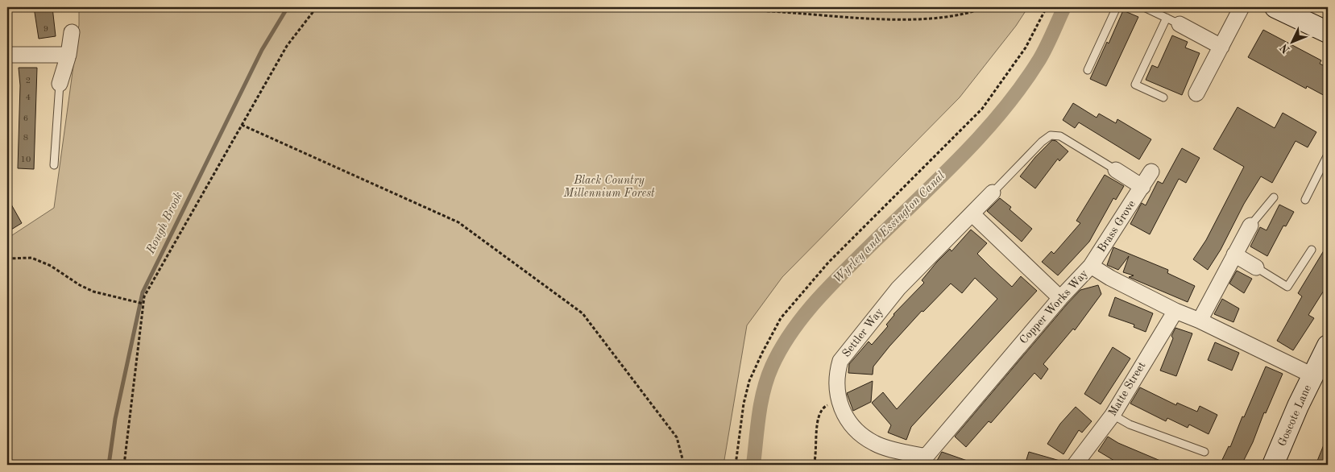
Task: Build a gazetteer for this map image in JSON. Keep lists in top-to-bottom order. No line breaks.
{"streets":{"street":["Brass Grove","Copper Works Way","Settler Way","Matte Street","Goscote Lane"]},"crossings":[["Brass Grove","Copper Works Way"],["Copper Works Way","Settler Way"],["Copper Works Way","Matte Street"],["Copper Works Way","Goscote Lane"]],"water":["Rough Brook","Wyrley and Essington Canal"],"parks":["Black Country Millennium Forest"],"house_numbers":["9","2","4","6","8","10"],"north":"bottom left"}
